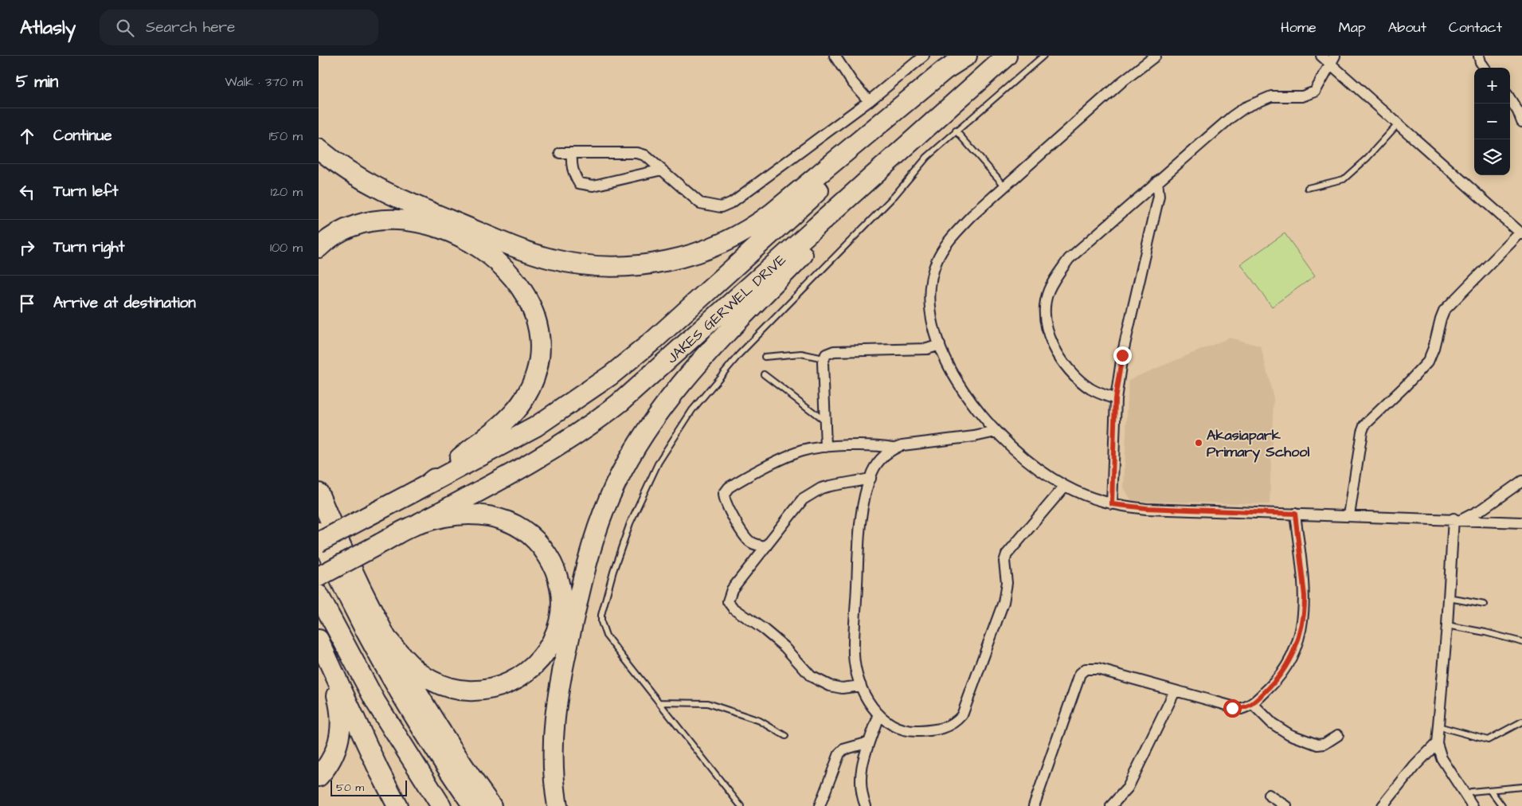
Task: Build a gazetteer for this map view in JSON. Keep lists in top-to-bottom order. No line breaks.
{"streets":{"highway":["JAKES GERWEL DRIVE"]},"places":["Akasiapark Primary School"],"scale_bar":"50 m","page":{"header":"Atlasly","search":"Search here","nav":["Home","Map","About","Contact"],"heading":["5 min","Walk · 370 m"],"map_buttons":["+","−"],"list":[["Continue","150 m"],["Turn left","120 m"],["Turn right","100 m"],"Arrive at destination"],"scale":"50 m"}}
